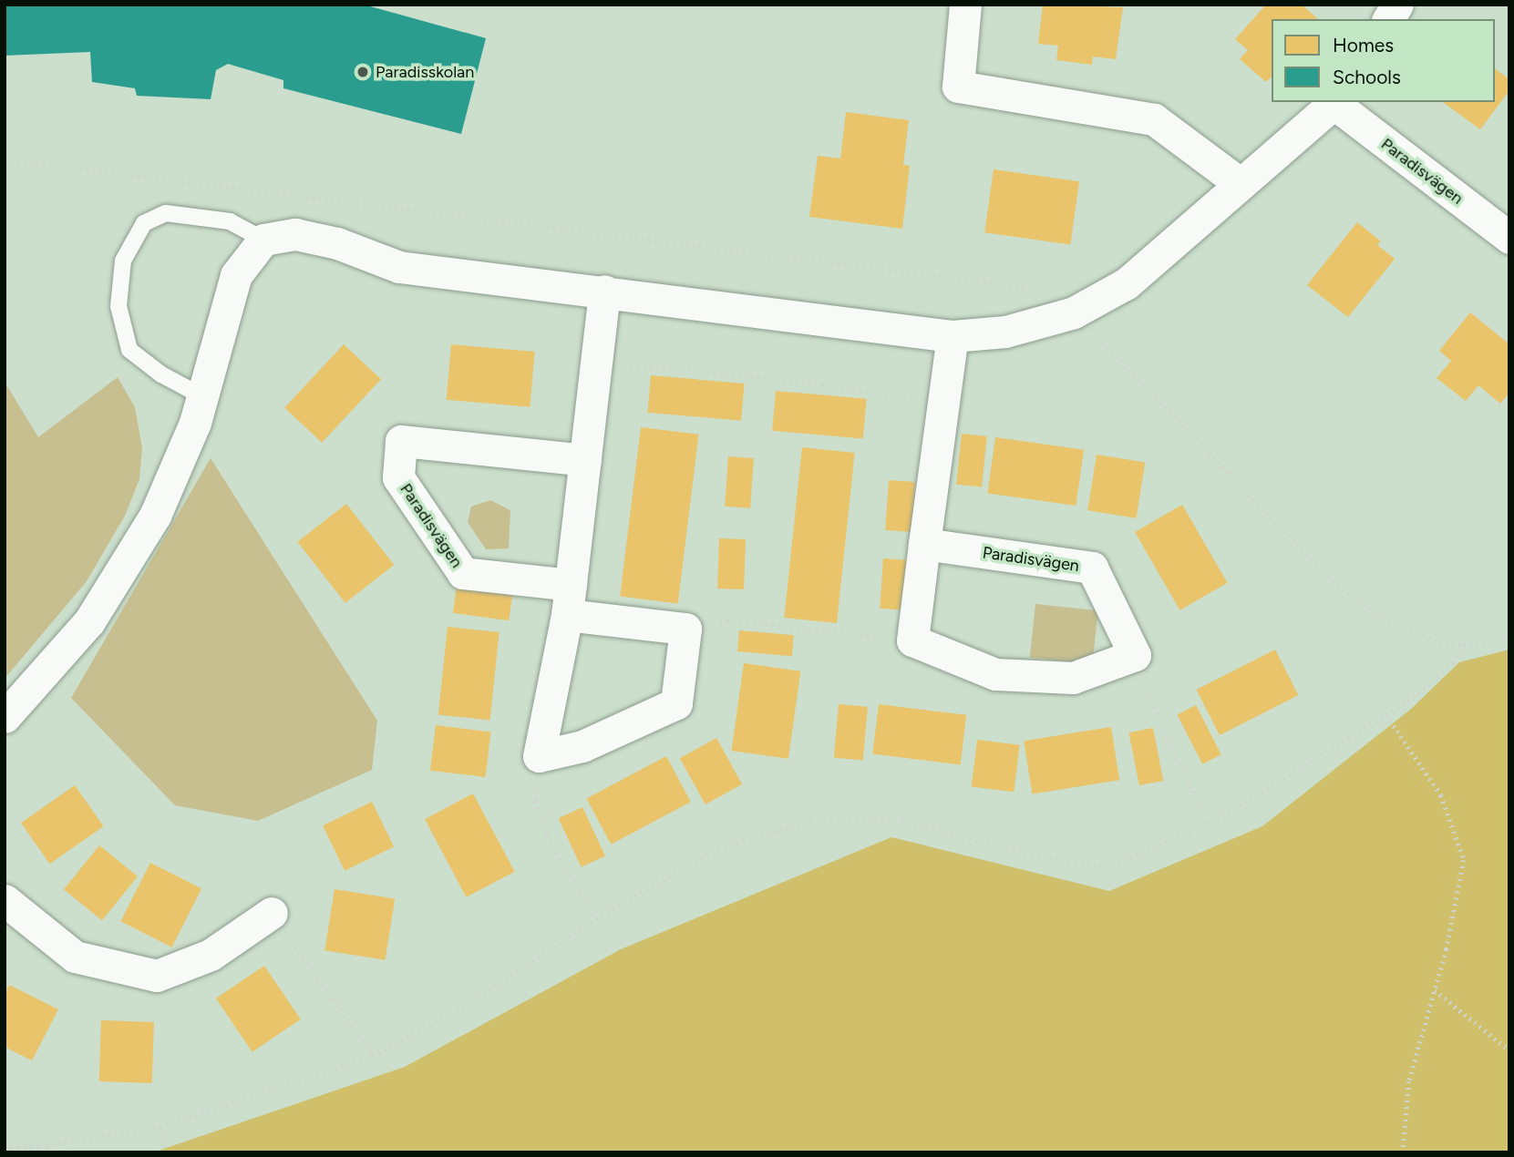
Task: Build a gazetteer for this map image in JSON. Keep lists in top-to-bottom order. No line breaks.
{"streets":{"street":["Paradisvägen"]},"places":["Paradisskolan"],"legend":["Homes","Schools"]}
